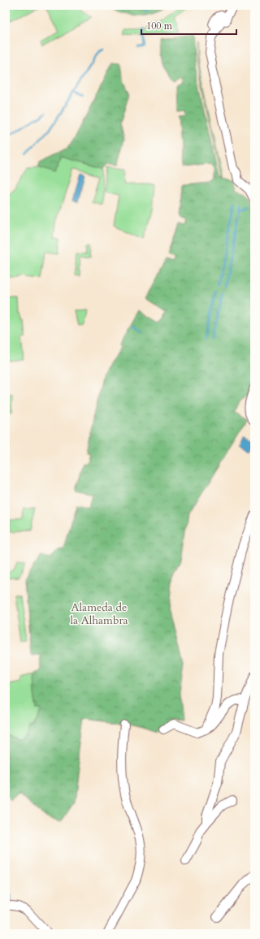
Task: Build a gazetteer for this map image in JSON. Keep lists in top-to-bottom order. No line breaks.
{"parks":["Alameda de la Alhambra"],"scale_bar":"100 m"}
